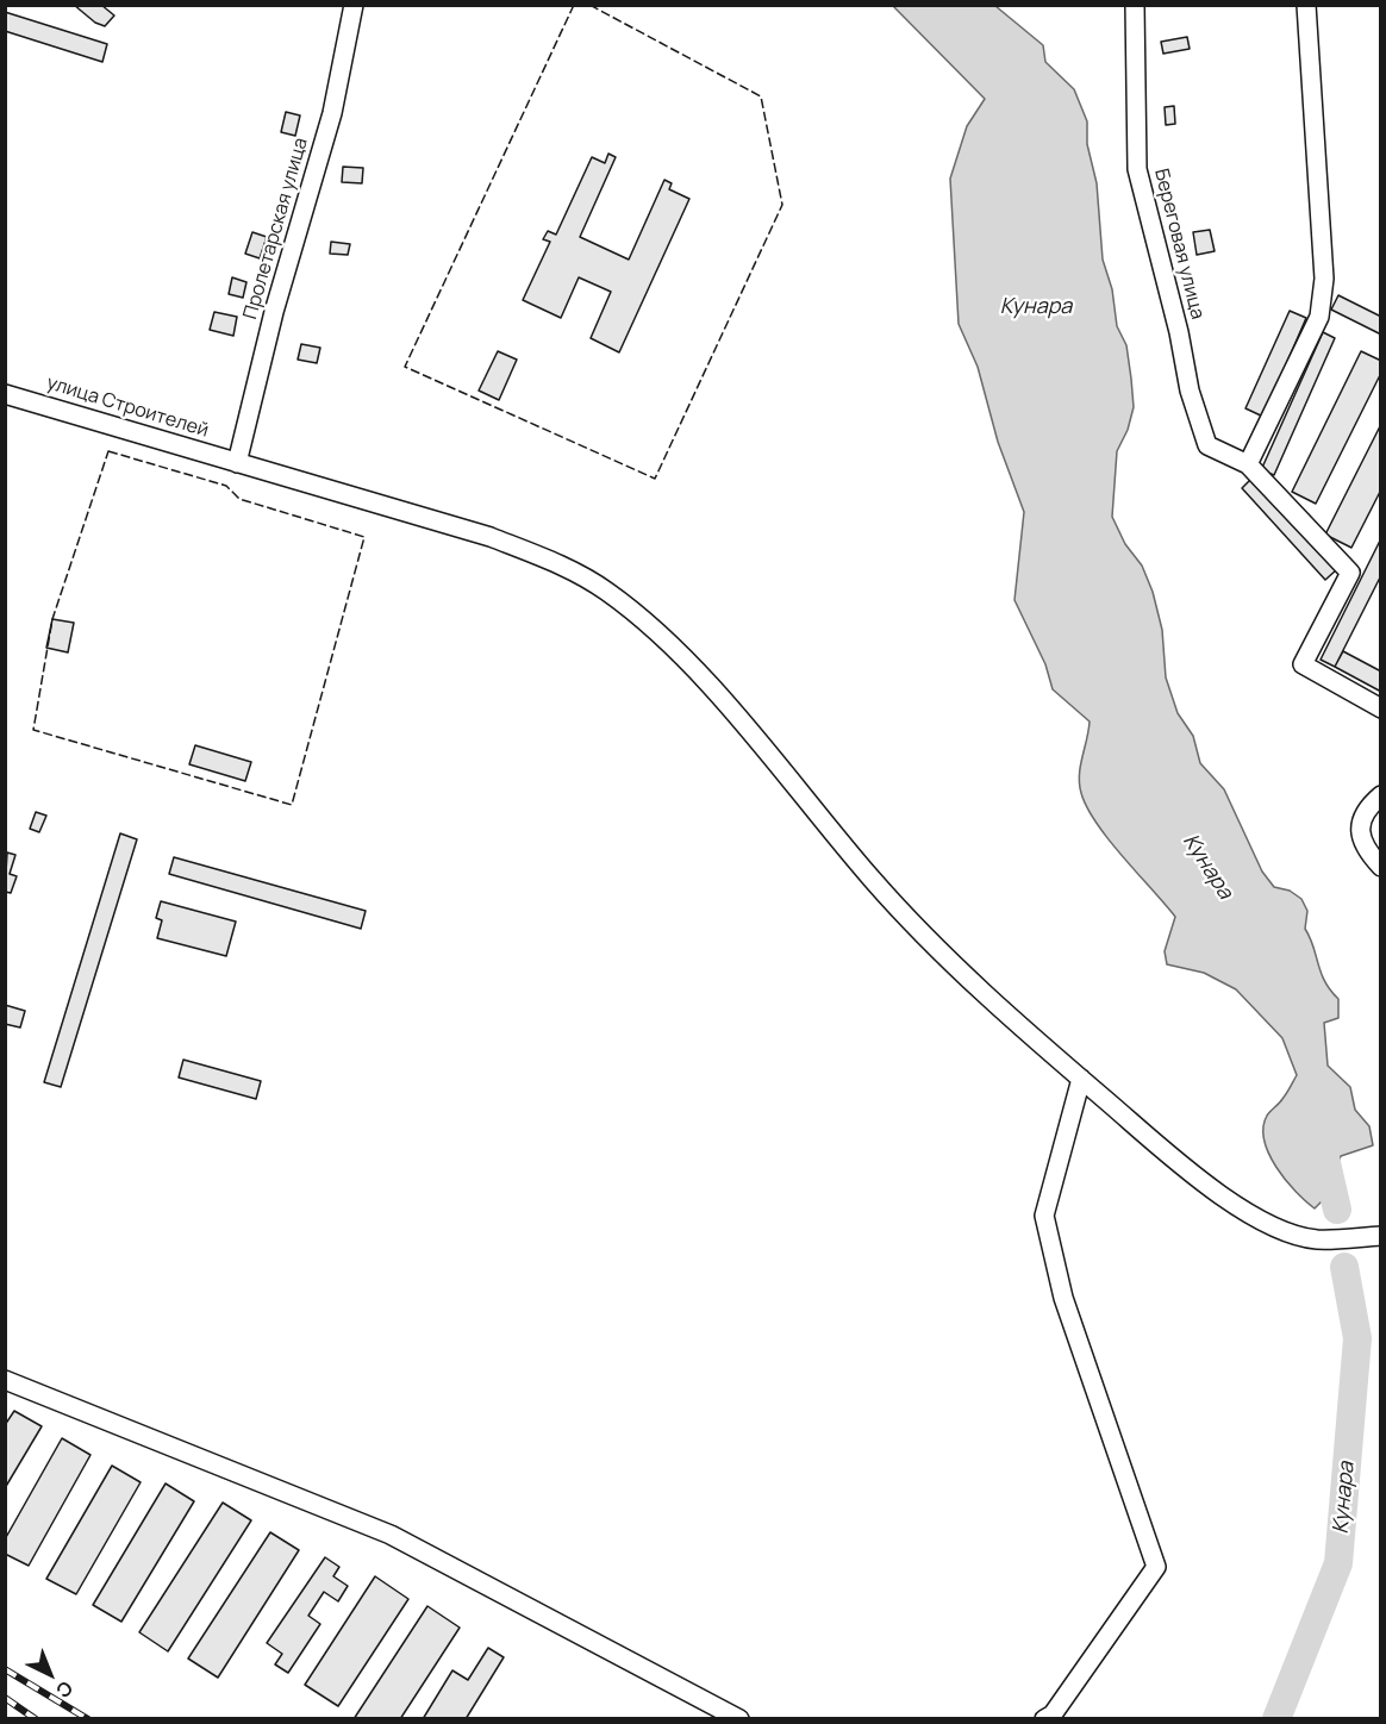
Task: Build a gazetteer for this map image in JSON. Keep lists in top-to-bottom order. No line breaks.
{"streets":{"street":["Пролетарская улица","Береговая улица","улица Строителей"]},"crossings":[["Пролетарская улица","улица Строителей"]],"water":["Кунара"],"north":"bottom right"}
